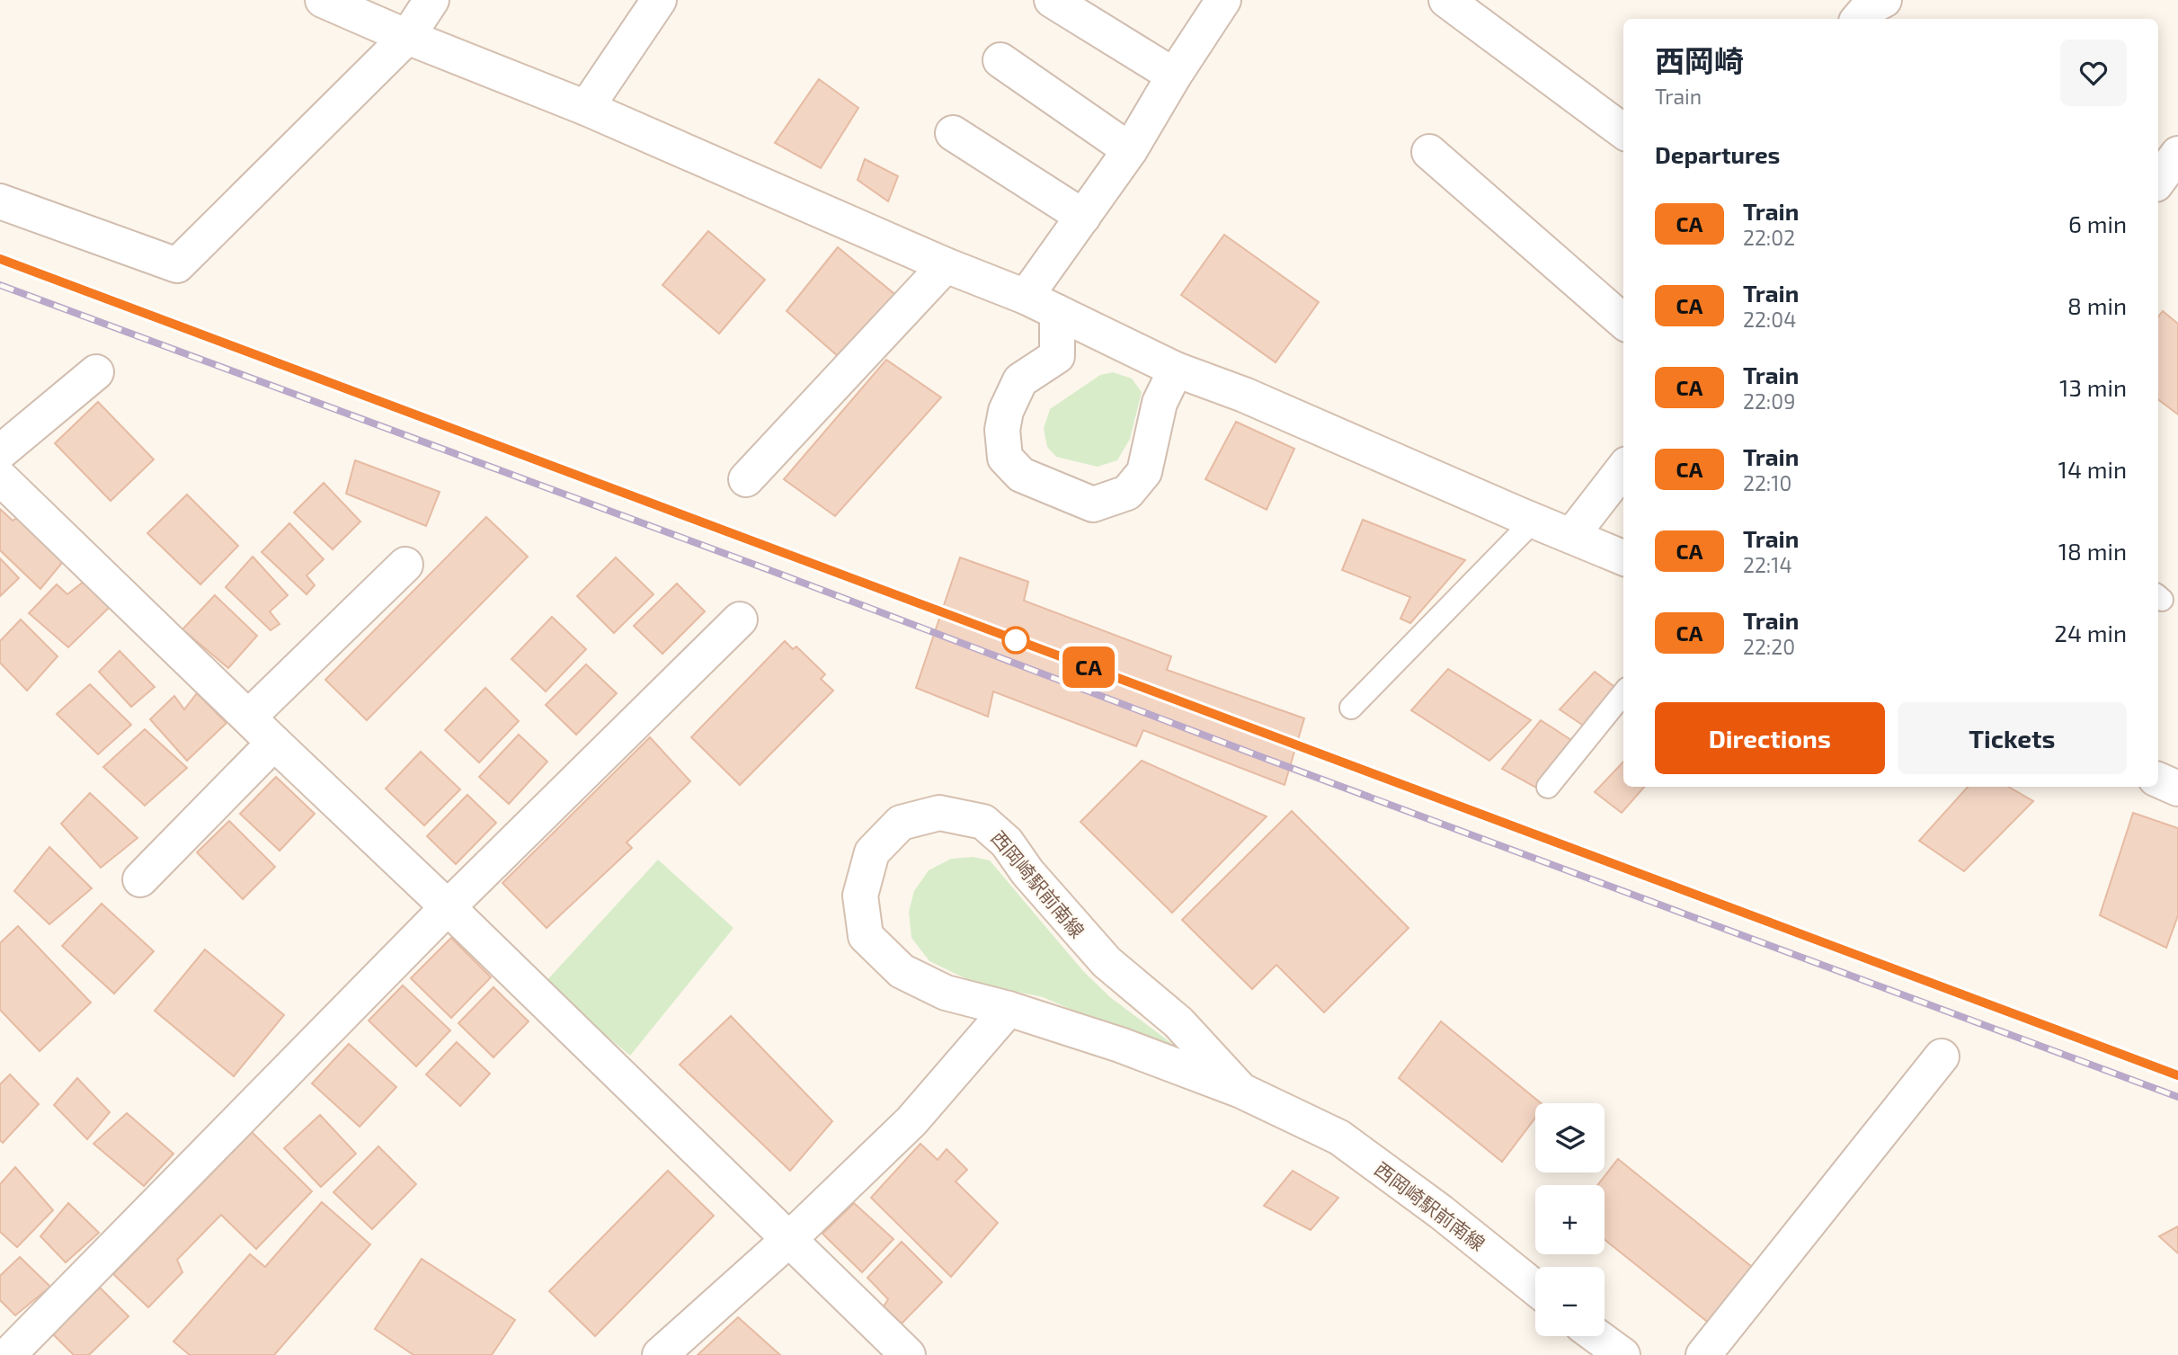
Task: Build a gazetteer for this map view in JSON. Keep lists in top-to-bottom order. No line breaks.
{"streets":{"street":["西岡崎駅前南線"]},"page":{"on_map":"CA","heading":[["西岡崎","Train"],"Departures"],"list":[{"mark":"CA","name":"Train","note":"22:02","value":"6 min"},{"mark":"CA","name":"Train","note":"22:04","value":"8 min"},{"mark":"CA","name":"Train","note":"22:09","value":"13 min"},{"mark":"CA","name":"Train","note":"22:10","value":"14 min"},{"mark":"CA","name":"Train","note":"22:14","value":"18 min"},{"mark":"CA","name":"Train","note":"22:20","value":"24 min"}],"buttons":["Directions","Tickets"],"map_buttons":["+","−"]}}
